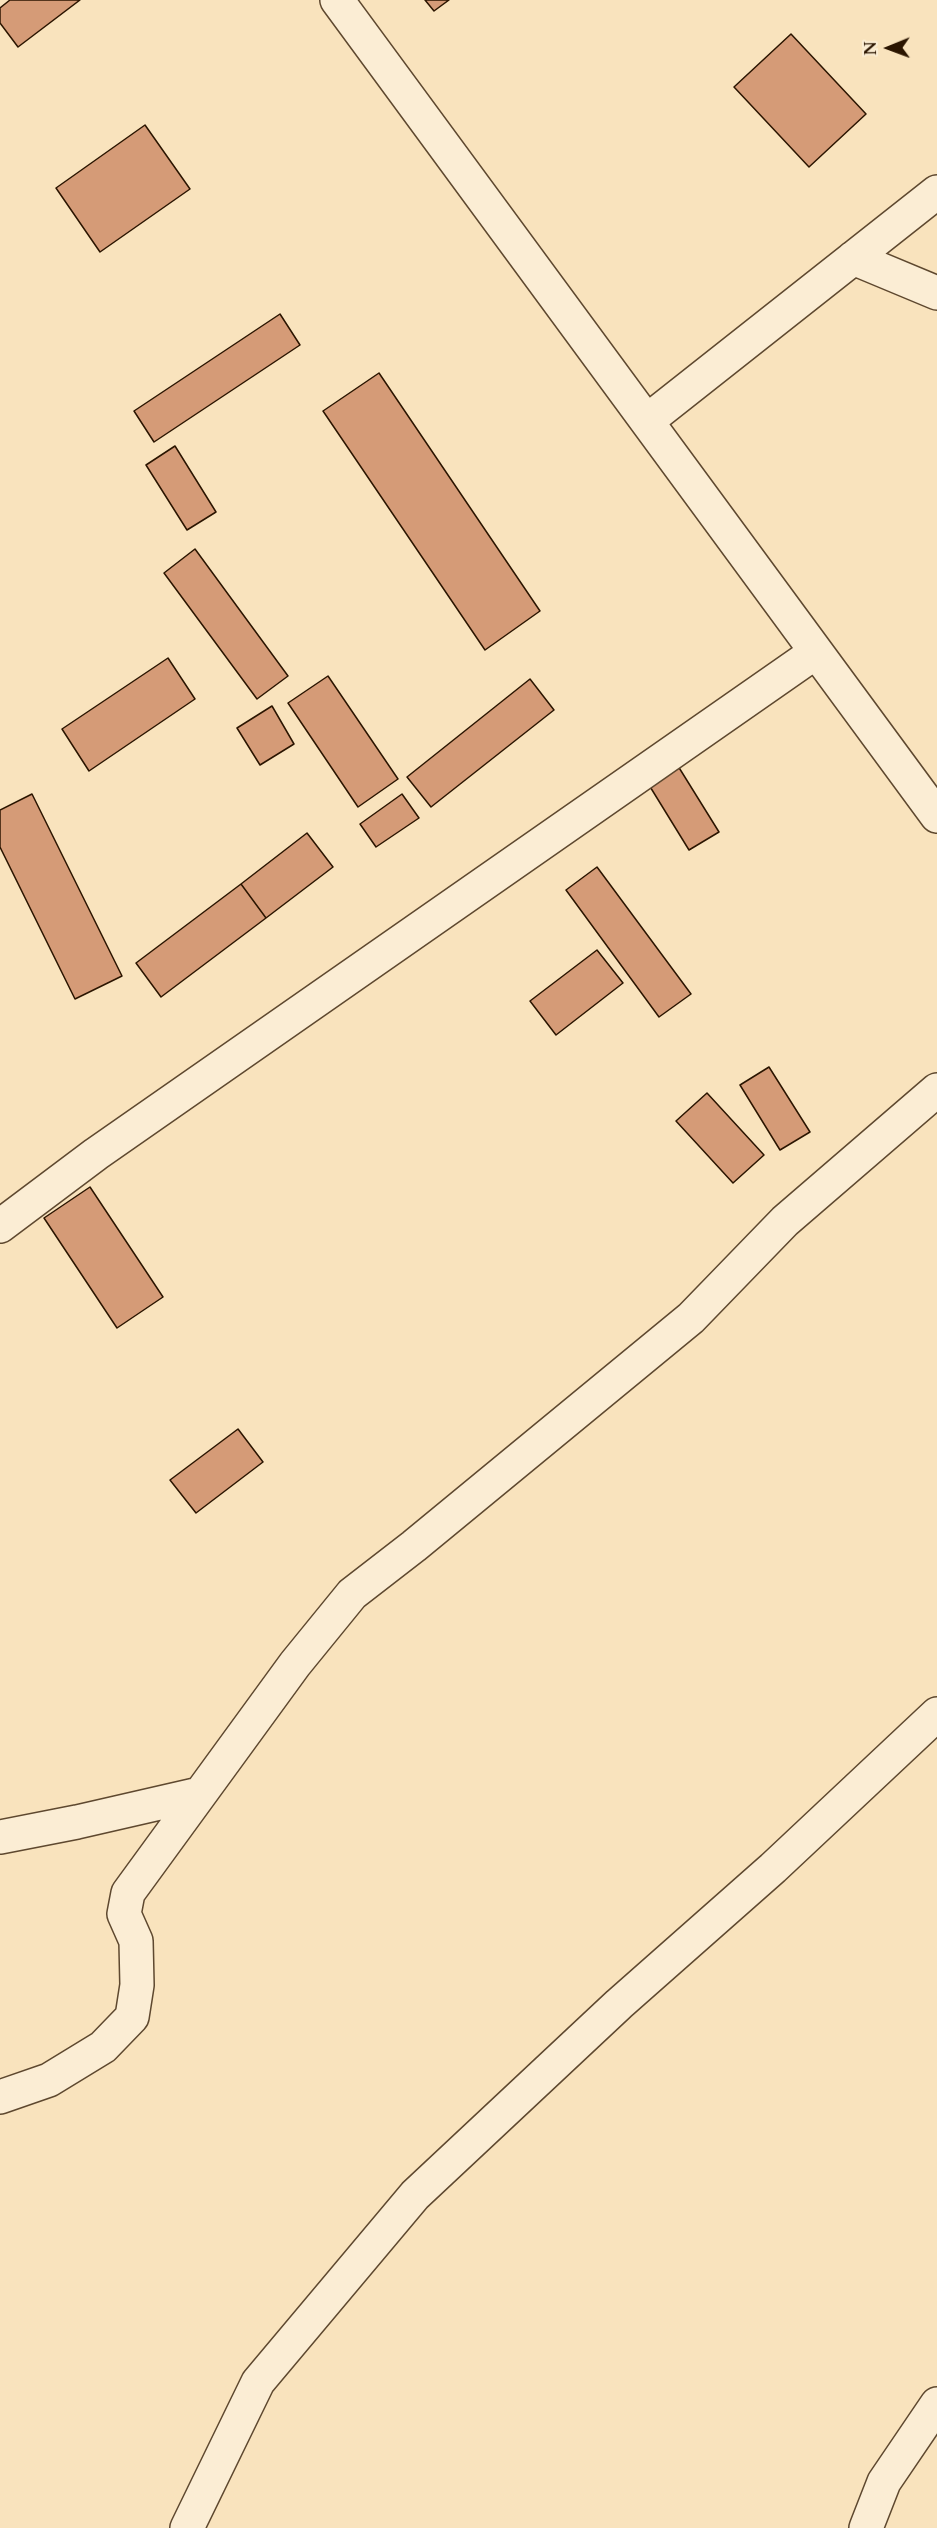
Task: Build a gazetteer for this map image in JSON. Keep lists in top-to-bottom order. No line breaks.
{"north":"left"}
